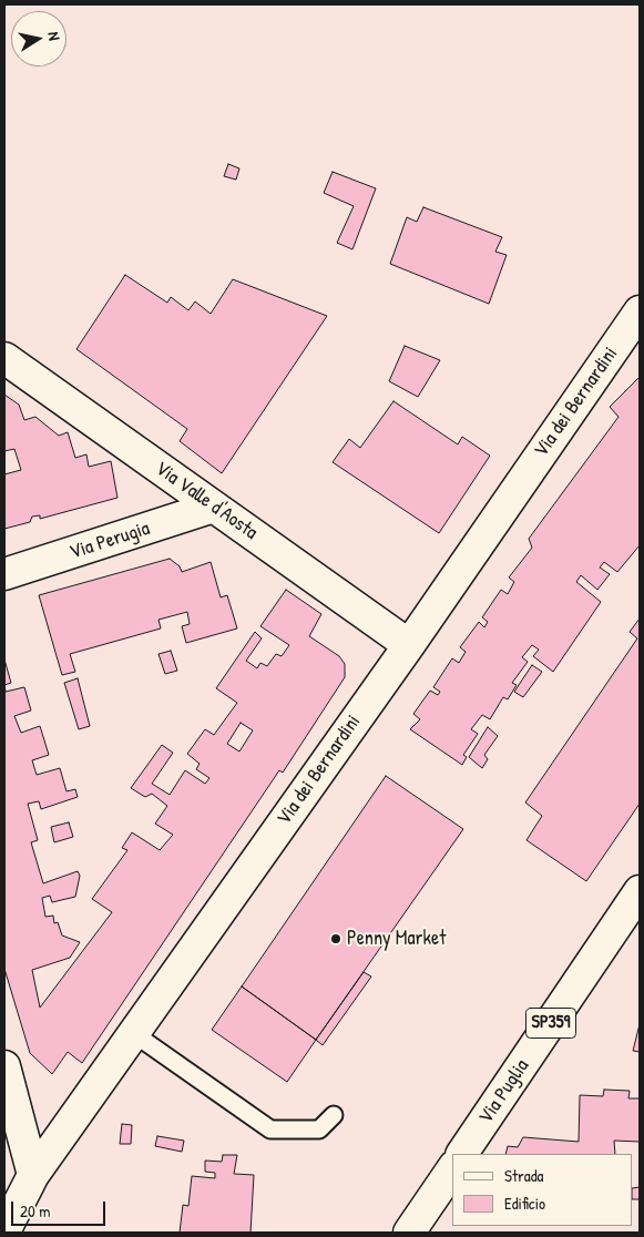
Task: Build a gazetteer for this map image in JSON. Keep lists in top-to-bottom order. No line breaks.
{"streets":{"street":["Via dei Bernardini","Via Valle d'Aosta","Via Perugia","SP359","Via Puglia"]},"crossings":[["Via dei Bernardini","Via Valle d'Aosta"],["Via Valle d'Aosta","Via Perugia"]],"places":["Penny Market"],"legend":["Strada","Edificio"],"scale_bar":"20 m","north":"right"}
